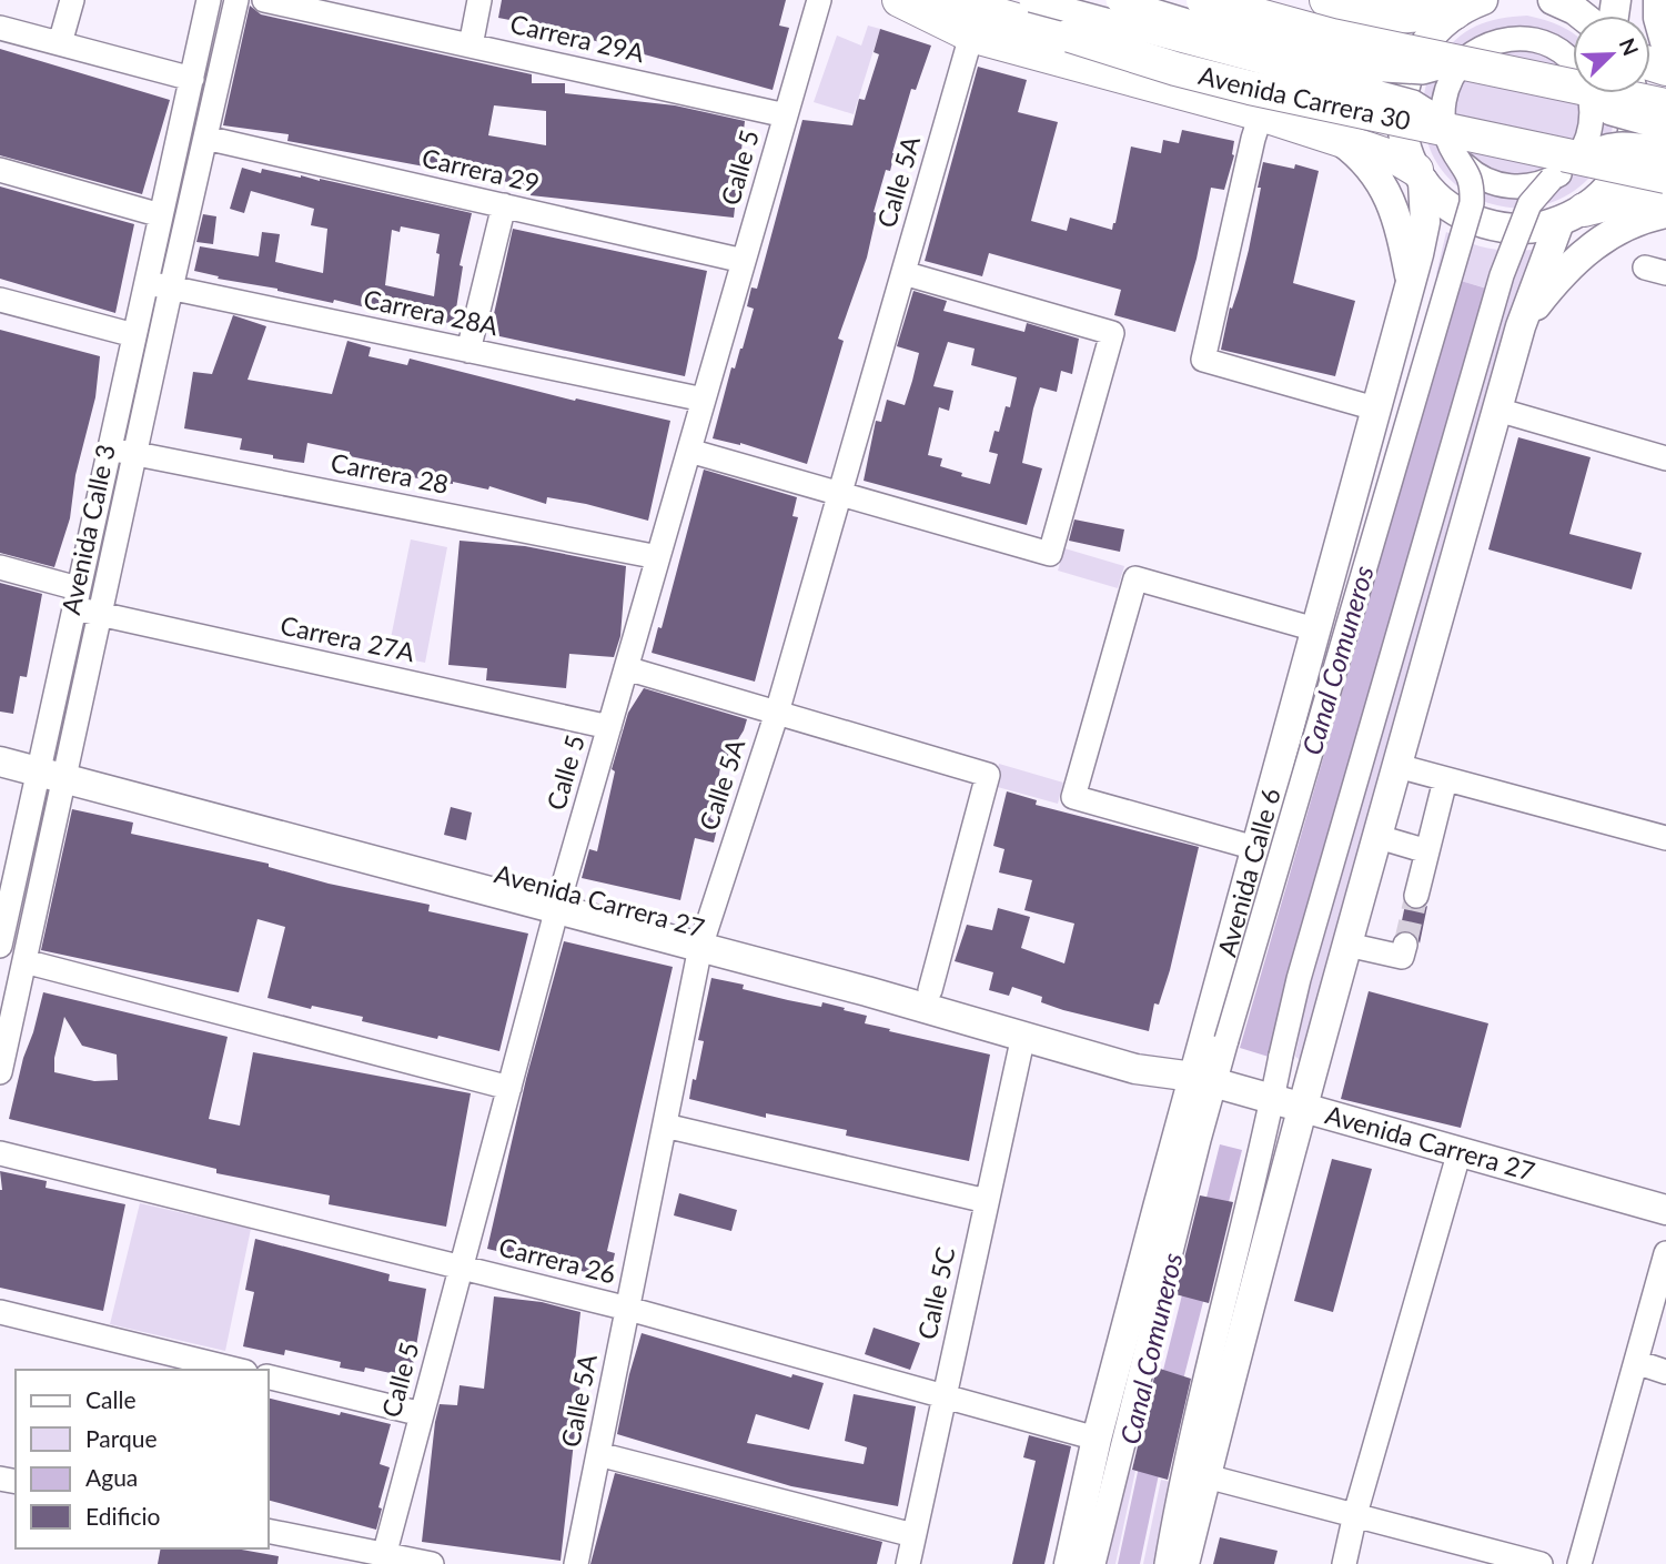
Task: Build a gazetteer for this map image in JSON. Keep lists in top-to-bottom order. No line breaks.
{"streets":{"highway":["Avenida Carrera 30"],"main road":["Avenida Calle 6","Avenida Carrera 27"],"street":["Carrera 29A","Calle 5","Carrera 29","Calle 5A","Carrera 28A","Carrera 28","Avenida Calle 3","Carrera 27A","Carrera 26","Calle 5C"]},"crossings":[["Carrera 29A","Calle 5"],["Calle 5","Carrera 29"],["Calle 5","Carrera 28A"],["Calle 5","Carrera 28"],["Calle 5","Carrera 27A"],["Calle 5","Avenida Carrera 27"],["Calle 5","Carrera 26"],["Carrera 29","Avenida Calle 3"],["Calle 5A","Avenida Carrera 27"],["Calle 5A","Carrera 26"],["Carrera 28A","Avenida Calle 3"],["Carrera 28","Avenida Calle 3"],["Avenida Calle 3","Carrera 27A"],["Avenida Calle 3","Avenida Carrera 27"],["Avenida Calle 6","Avenida Carrera 27"],["Avenida Calle 6","Carrera 26"],["Avenida Carrera 27","Calle 5C"],["Carrera 26","Calle 5C"]],"water":["Canal Comuneros"],"legend":["Calle","Parque","Agua","Edificio"],"north":"top right"}
